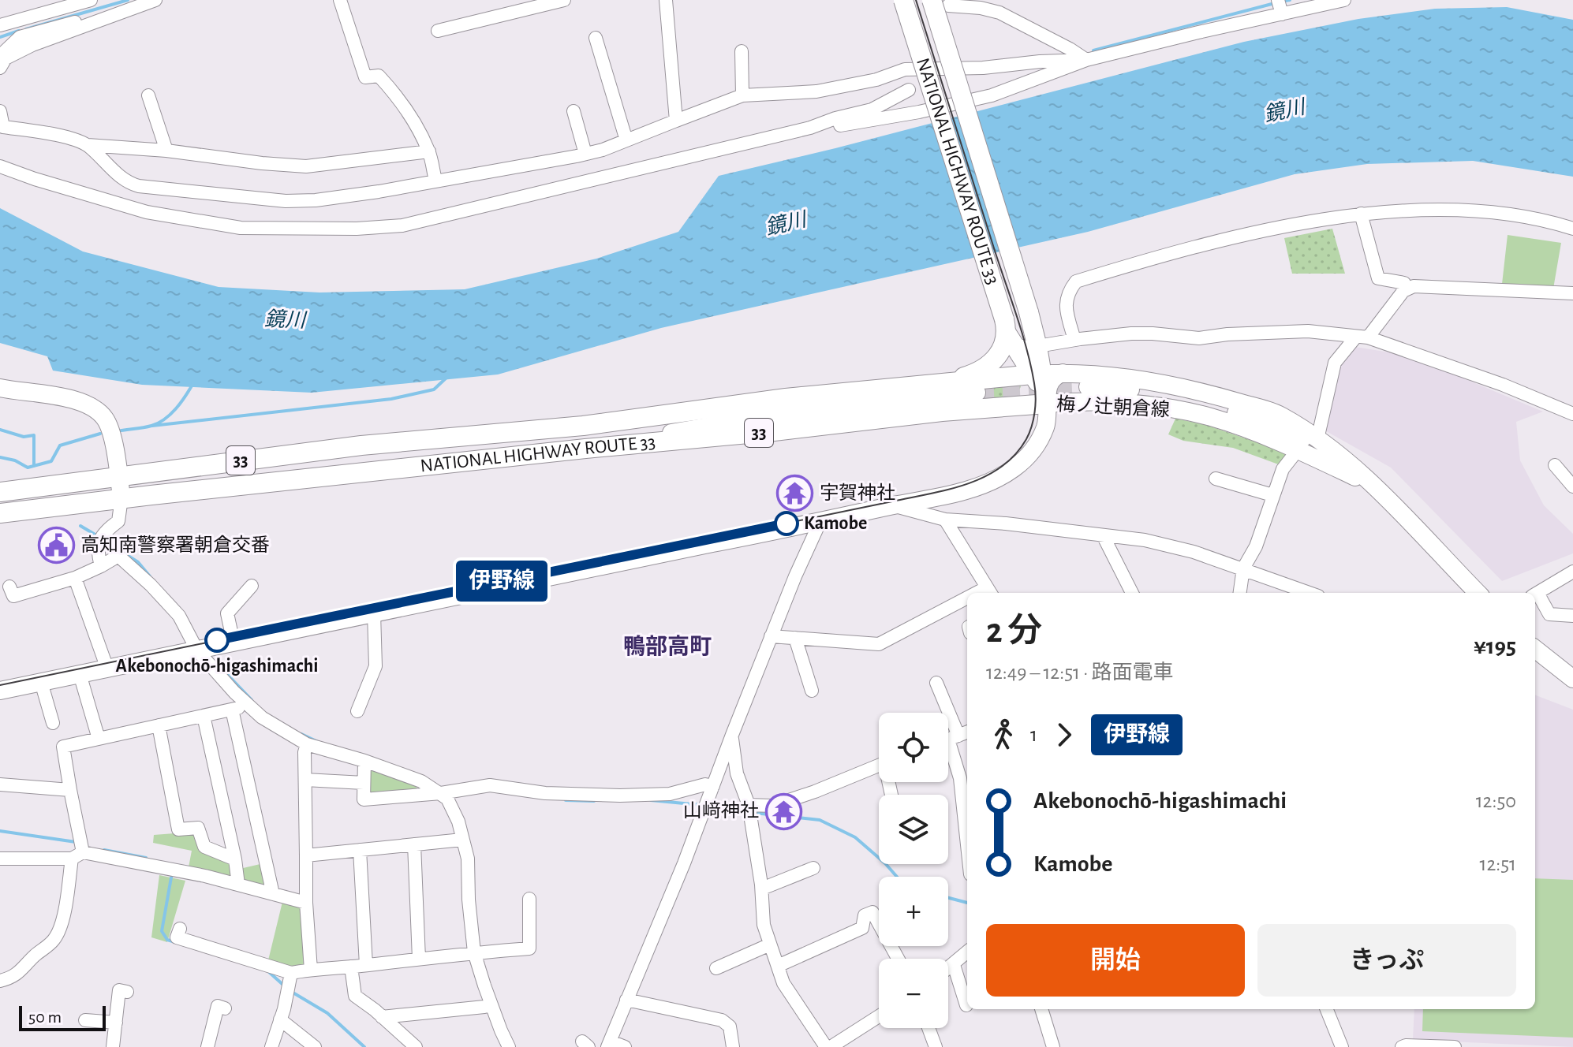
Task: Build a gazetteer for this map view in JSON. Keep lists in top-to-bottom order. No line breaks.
{"streets":{"highway":["NATIONAL HIGHWAY ROUTE 33","33"],"main road":["梅ノ辻朝倉線"]},"crossings":[["NATIONAL HIGHWAY ROUTE 33","梅ノ辻朝倉線"]],"districts":["鴨部高町"],"water":["鏡川"],"places":{"temple":["宇賀神社","山﨑神社"],"other":["Kamobe","Akebonochō-higashimachi"],"public building":["高知南警察署朝倉交番"]},"lines":["tram line 伊野線"],"scale_bar":"50 m","page":{"on_map":"伊野線","heading":["2 分","12:49 – 12:51 · 路面電車","¥195"],"legs":["1","伊野線"],"map_buttons":["+","−"],"list":[{"name":"Akebonochō-higashimachi","value":"12:50"},{"name":"Kamobe","value":"12:51"}],"buttons":["開始","きっぷ"],"scale":"50 m"}}
